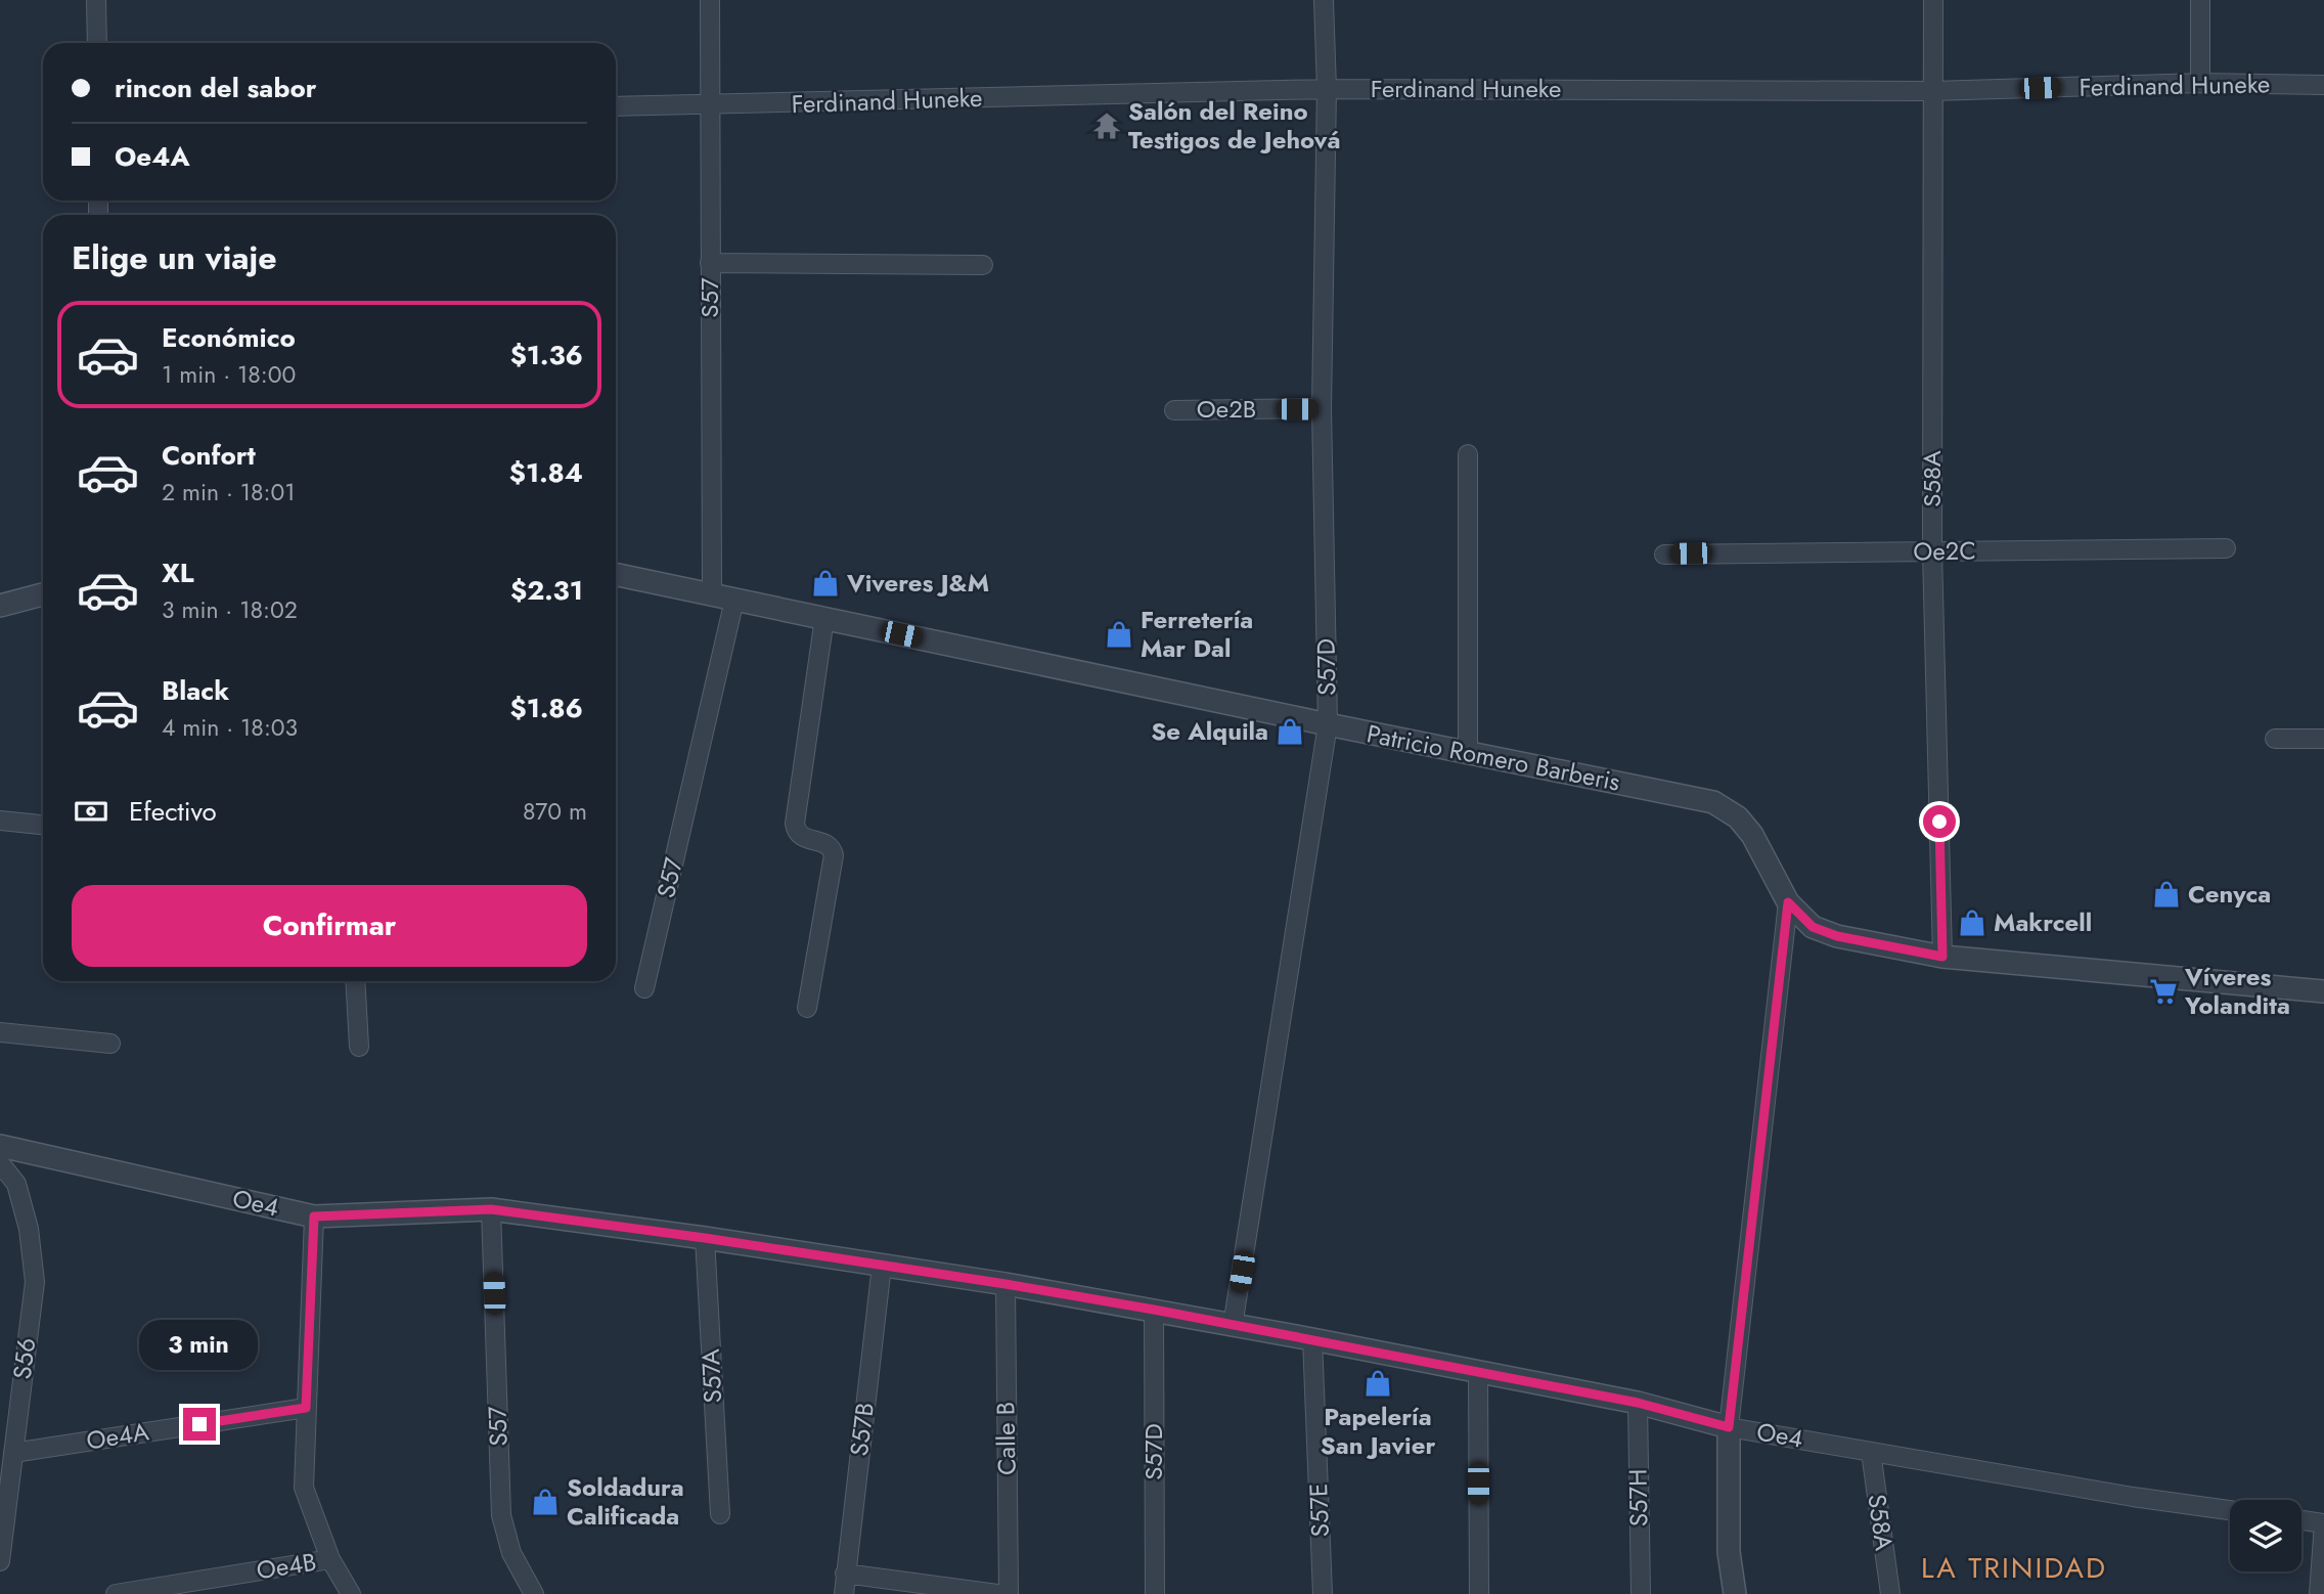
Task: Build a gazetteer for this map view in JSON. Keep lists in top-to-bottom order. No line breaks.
{"streets":{"street":["Ferdinand Huneke","S57","Oe2B","S58A","Oe2C","S57D","Patricio Romero Barberis","Oe4","S56","S57A","S57B","Oe4A","Calle B","S57H","S57E","Oe4B"]},"crossings":[["Ferdinand Huneke","S57"],["Ferdinand Huneke","S58A"],["Ferdinand Huneke","S57D"],["S57","Patricio Romero Barberis"],["S57","Oe4"],["Oe2B","S57D"],["S58A","Oe2C"],["S58A","Patricio Romero Barberis"],["S58A","Oe4"],["S57D","Patricio Romero Barberis"],["S57D","Oe4"],["Oe4","S57A"],["Oe4","S57B"],["Oe4","Calle B"],["Oe4","S57H"],["Oe4","S57E"],["S56","Oe4A"]],"districts":["LA TRINIDAD"],"places":{"temple":["Salón del Reino Testigos de Jehová"],"shop":["Viveres J&M","Ferretería Mar Dal","Se Alquila","Cenyca","Makrcell","Papelería San Javier","Soldadura Calificada"],"supermarket":["Víveres Yolandita"]},"page":{"banner":["rincon del sabor","Oe4A"],"heading":"Elige un viaje","list":[{"name":"Económico","note":"1 min · 18:00","value":"$1.36"},{"name":"Confort","note":"2 min · 18:01","value":"$1.84"},{"name":"XL","note":"3 min · 18:02","value":"$2.31"},{"name":"Black","note":"4 min · 18:03","value":"$1.86"}],"pay":["Efectivo","870 m"],"buttons":"Confirmar","bubble":"3 min"}}
